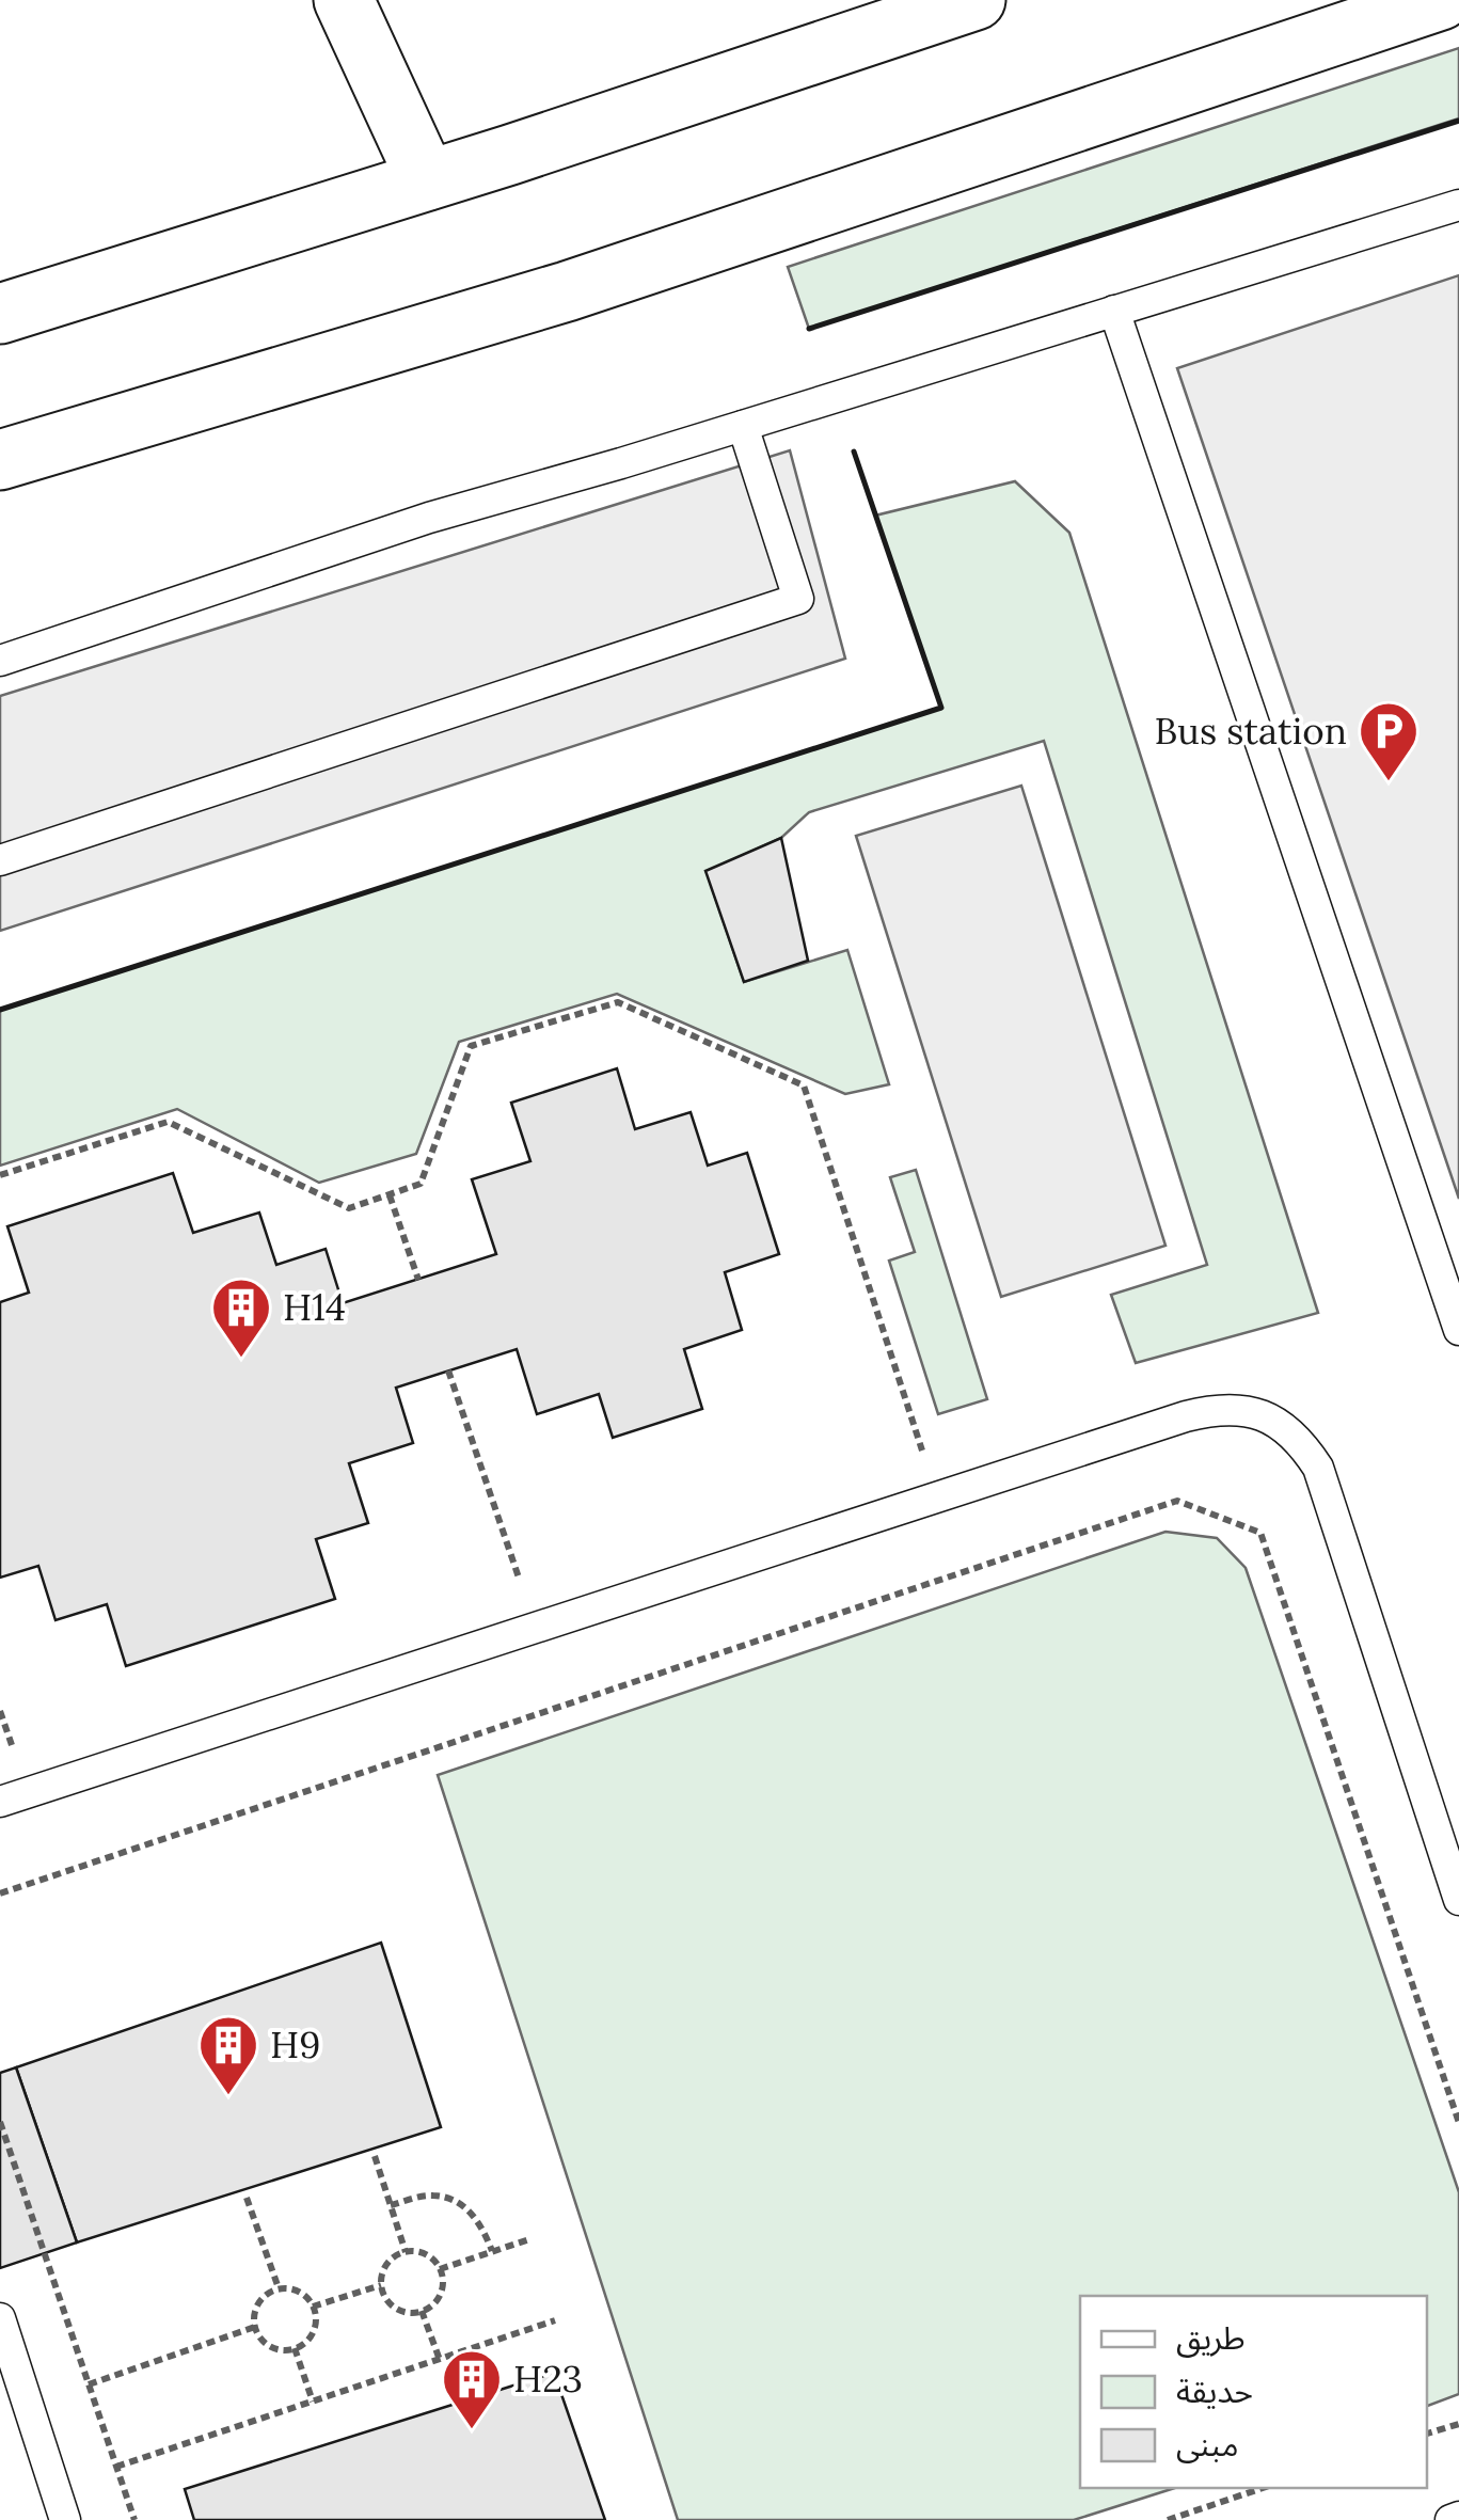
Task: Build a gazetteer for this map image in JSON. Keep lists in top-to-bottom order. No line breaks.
{"places":{"parking":["Bus station"],"building":["H14","H9","H23"]},"legend":["طريق","حديقة","مبنى"]}
